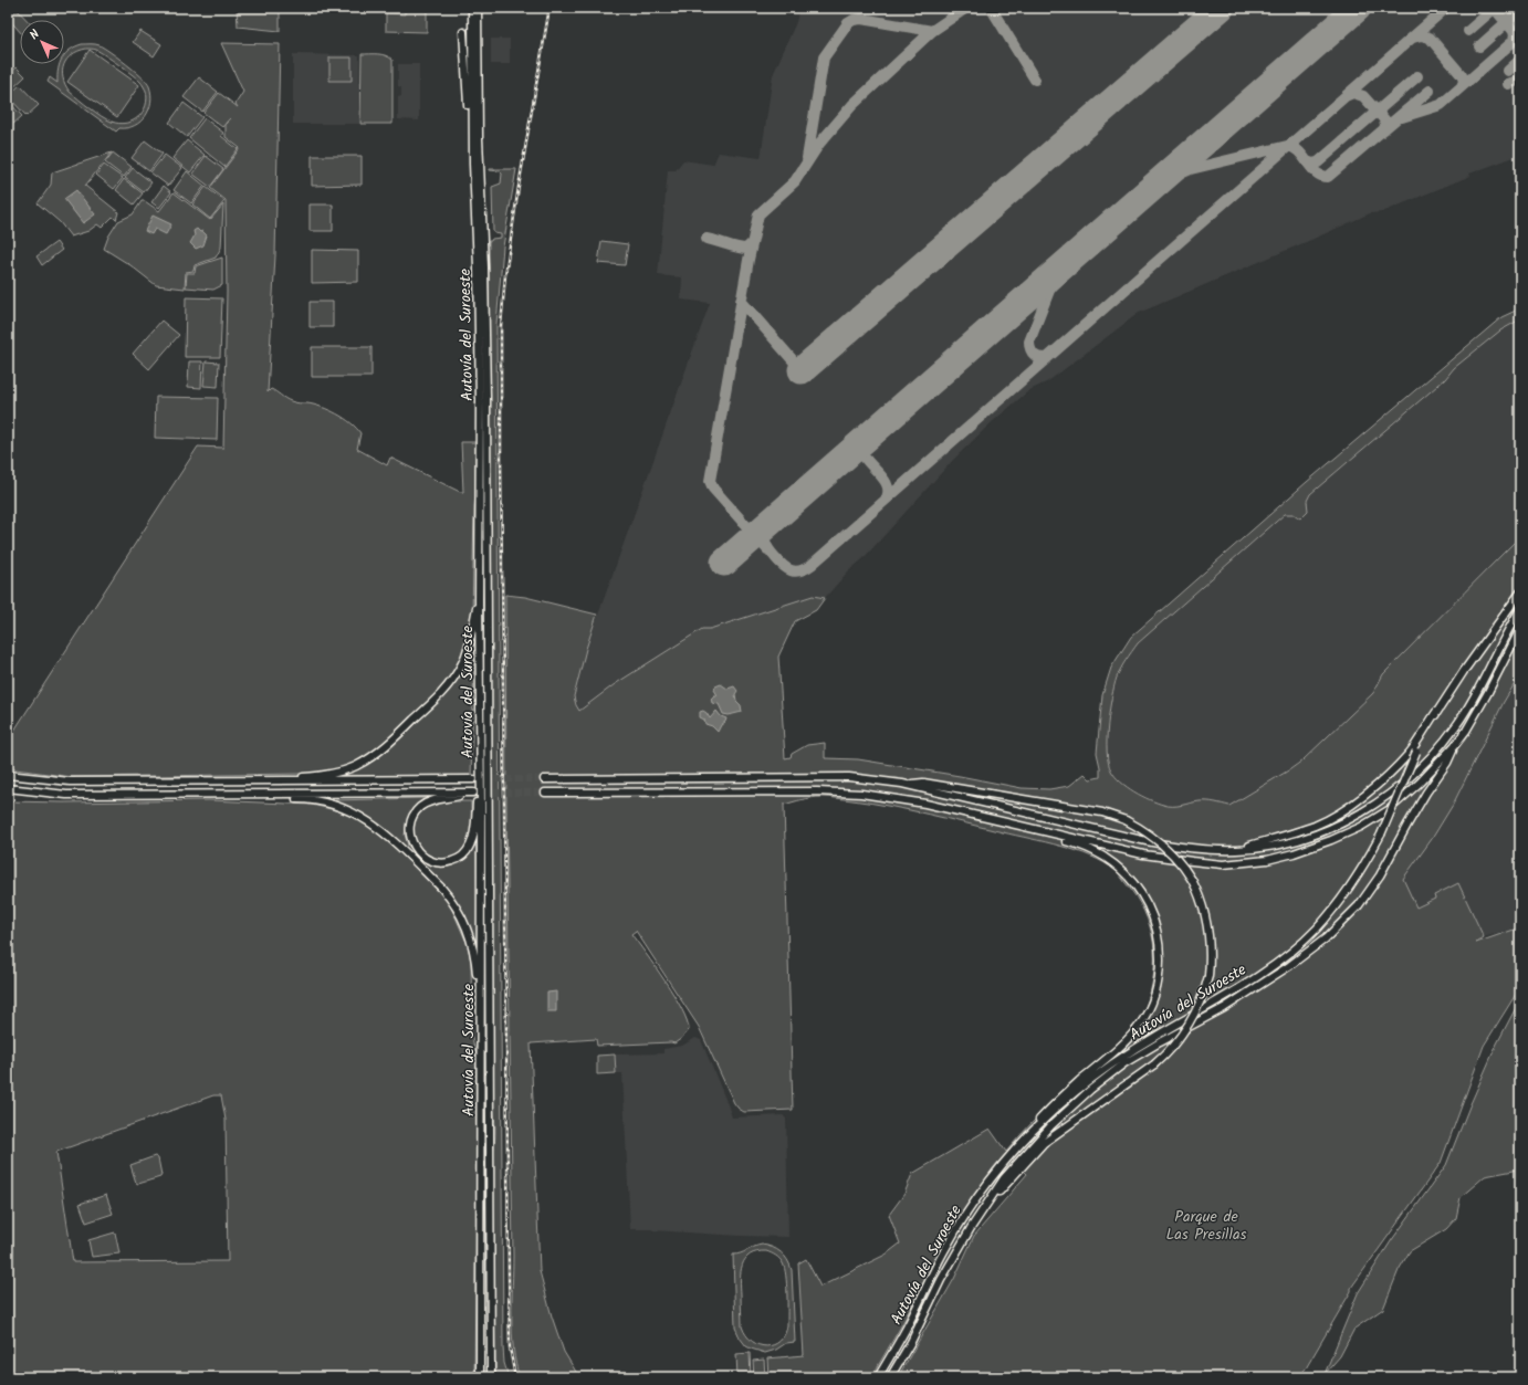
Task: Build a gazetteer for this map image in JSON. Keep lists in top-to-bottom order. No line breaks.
{"streets":{"highway":["Autovía del Suroeste"]},"parks":["Parque de Las Presillas"],"north":"top left"}
